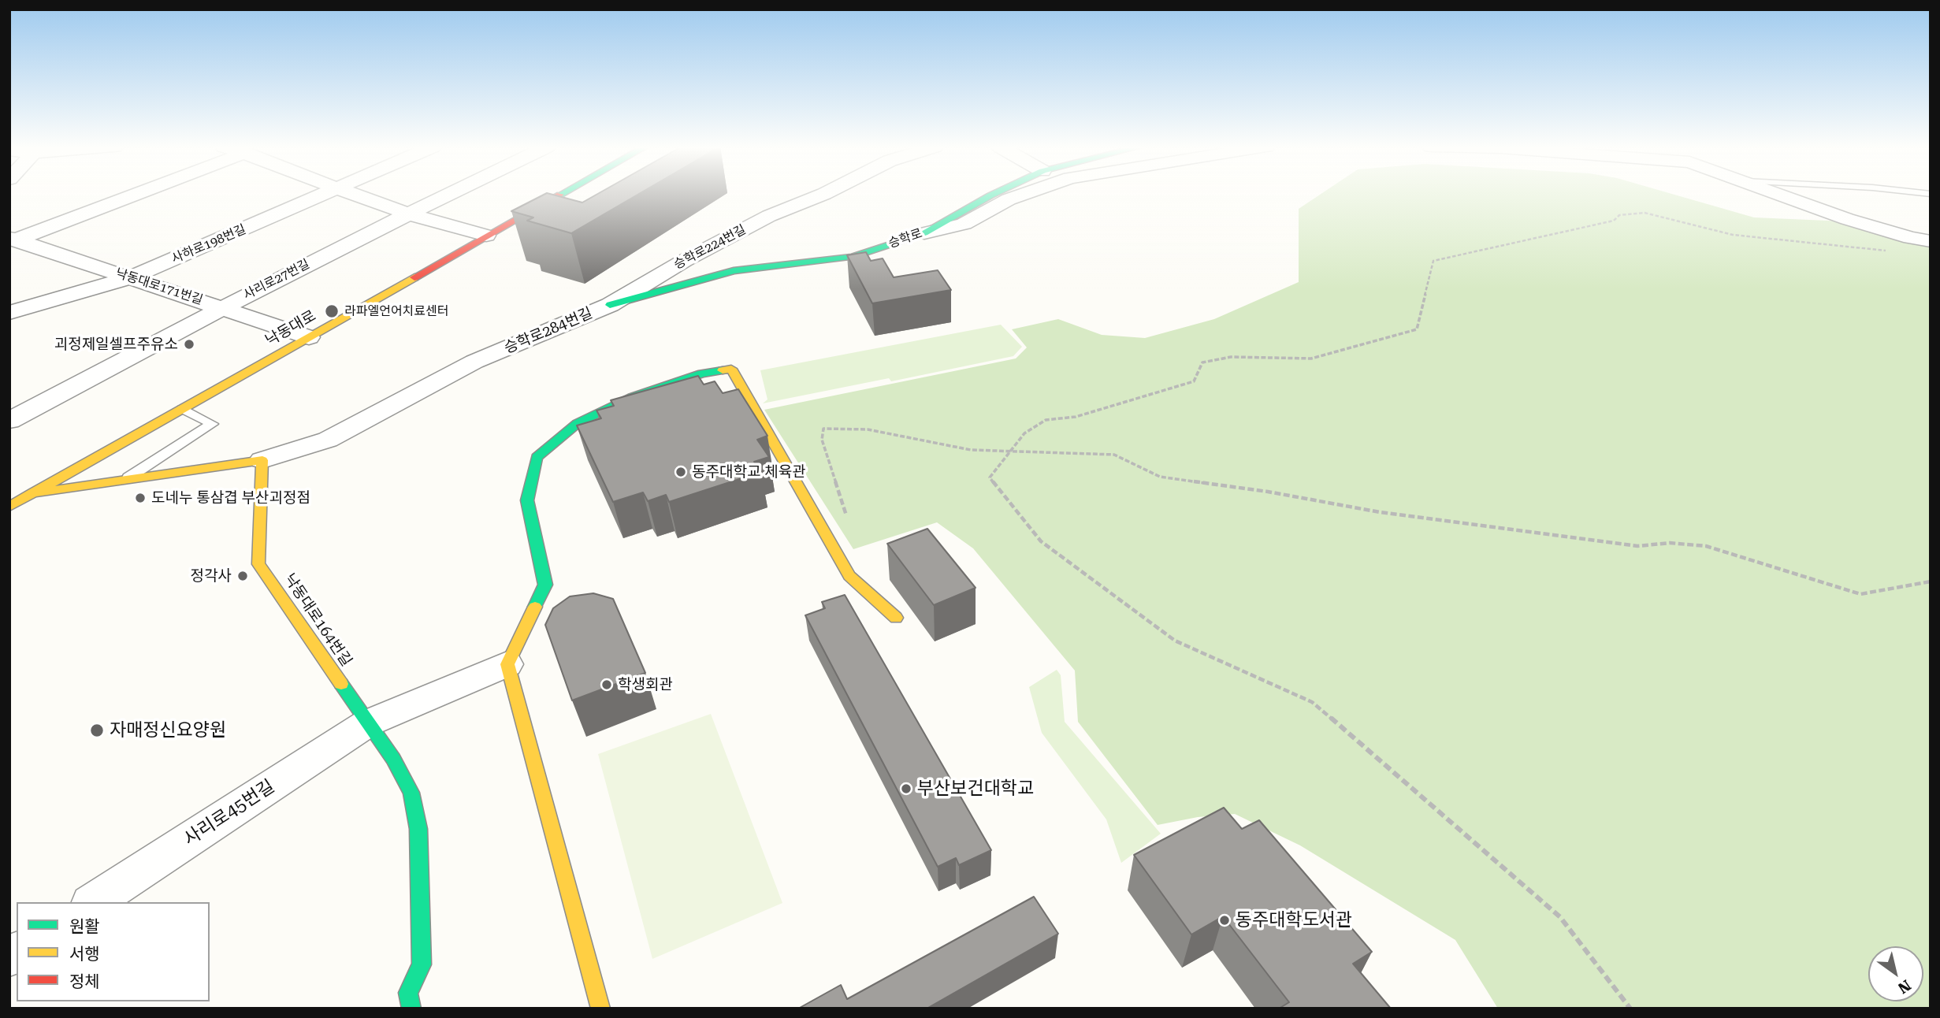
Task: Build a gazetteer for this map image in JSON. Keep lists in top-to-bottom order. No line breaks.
{"streets":{"street":["승학로","사하로198번길","승학로224번길","사리로27번길","낙동대로171번길","낙동대로","승학로284번길","낙동대로164번길","사리로45번길"]},"crossings":[["승학로","승학로284번길"],["사하로198번길","낙동대로171번길"],["승학로224번길","승학로284번길"],["사리로27번길","낙동대로171번길"],["낙동대로171번길","낙동대로"],["승학로284번길","낙동대로164번길"],["낙동대로164번길","사리로45번길"]],"places":["라파엘언어치료센터","괴정제일셀프주유소","동주대학교 체육관","도네누 통삼겹 부산괴정점","정각사","학생회관","자매정신요양원","부산보건대학교","동주대학도서관"],"legend":["원활","서행","정체"],"north":"bottom right"}
